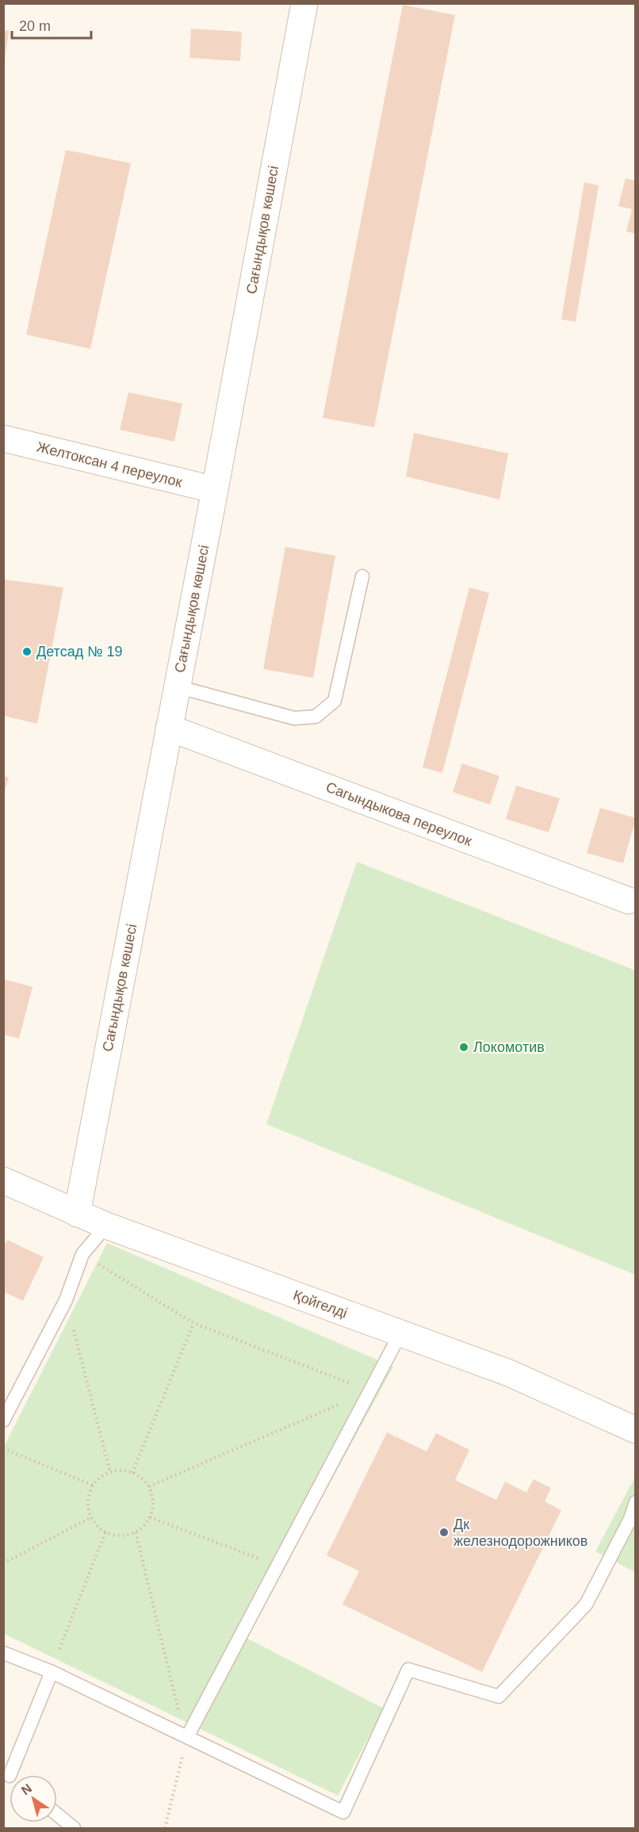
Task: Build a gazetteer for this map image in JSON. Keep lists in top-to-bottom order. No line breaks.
{"streets":{"street":["Сағындықов көшесі","Желтоксан 4 переулок","Сагындыкова переулок","Қойгелді"]},"crossings":[["Сағындықов көшесі","Желтоксан 4 переулок"],["Сағындықов көшесі","Сагындыкова переулок"],["Сағындықов көшесі","Қойгелді"]],"places":["Детсад № 19","Локомотив","Дк железнодорожников"],"scale_bar":"20 m","north":"top left"}
